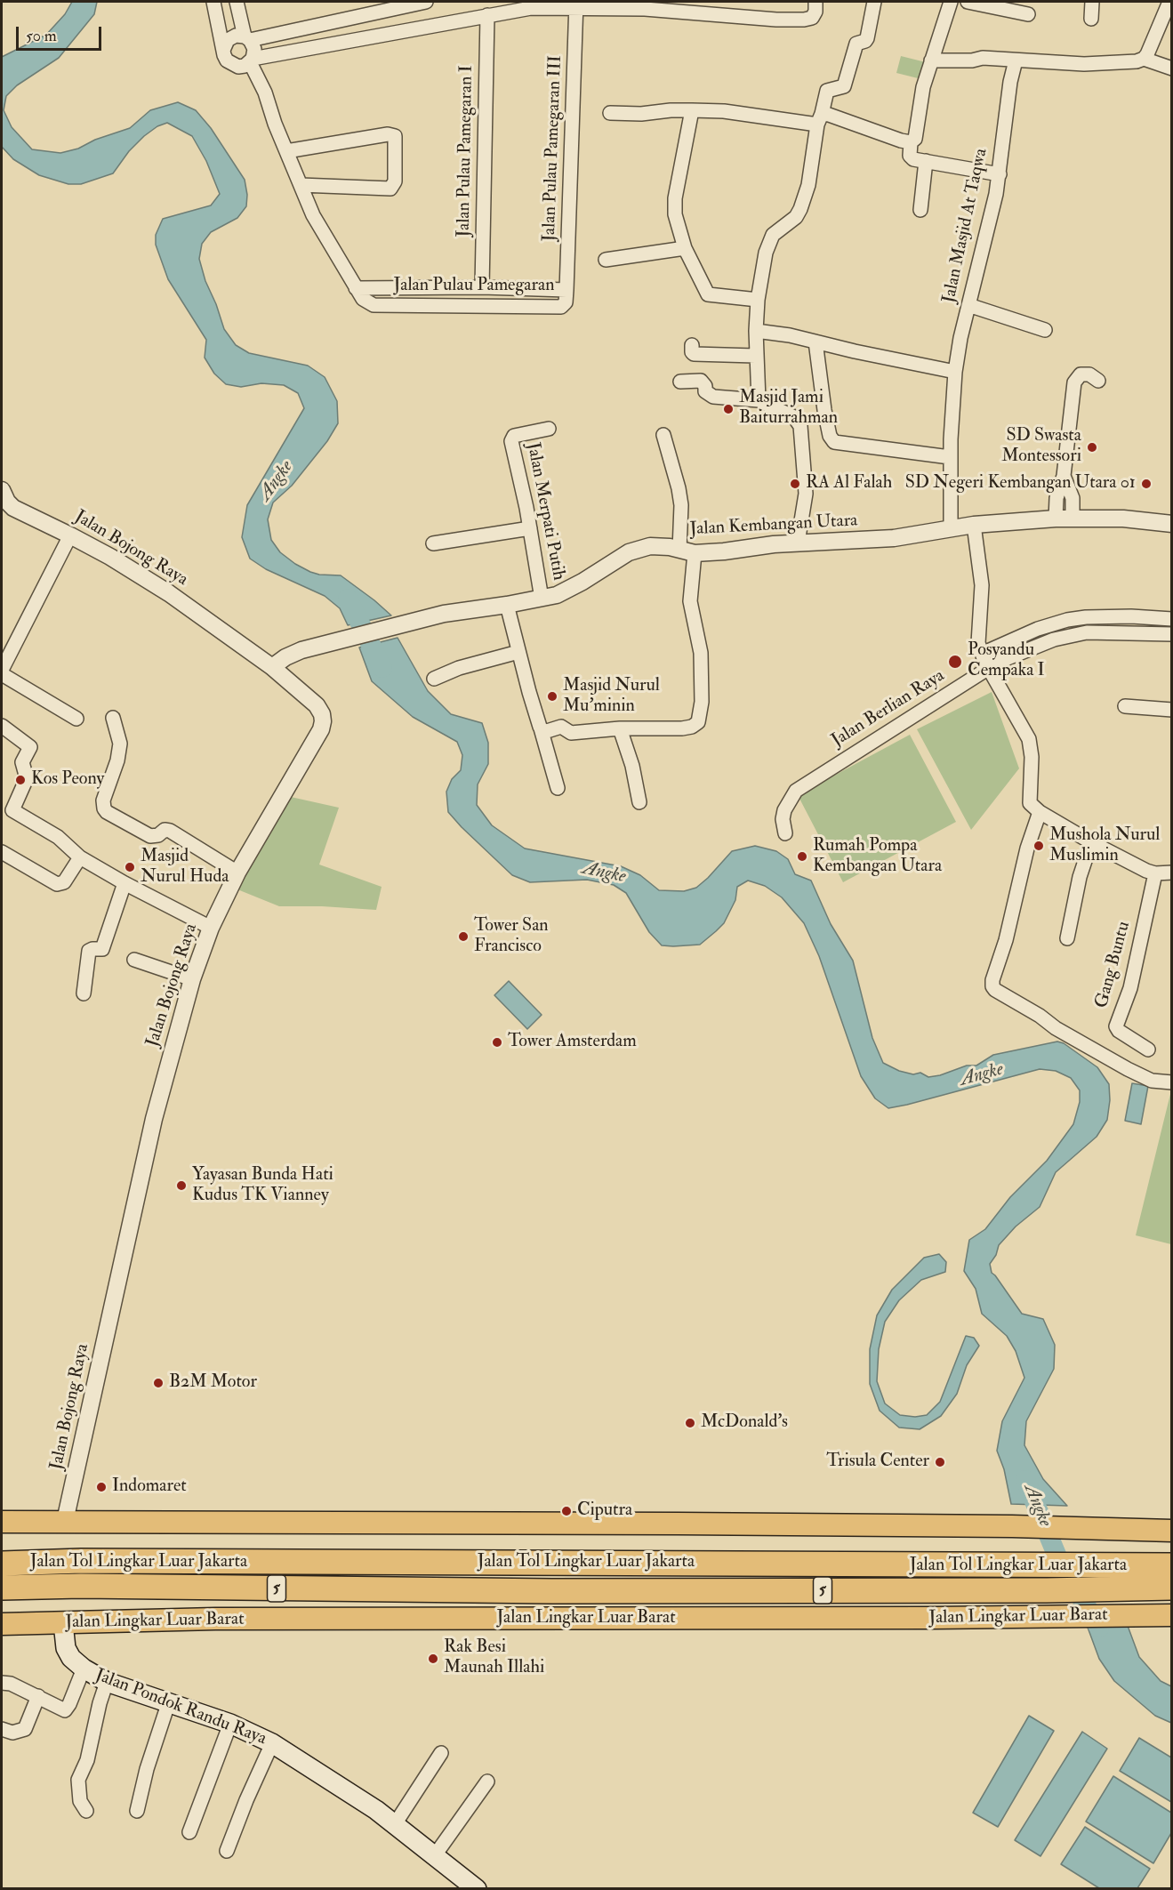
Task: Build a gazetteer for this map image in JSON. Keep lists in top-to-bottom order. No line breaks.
{"streets":{"highway":["Jalan Tol Lingkar Luar Jakarta","5"],"main road":["Jalan Lingkar Luar Barat","Jalan Pondok Randu Raya"],"street":["Jalan Pulau Pamegaran III","Jalan Pulau Pamegaran I","Jalan Masjid At Taqwa","Jalan Pulau Pamegaran","Jalan Merpati Putih","Jalan Kembangan Utara","Jalan Bojong Raya","Jalan Berlian Raya","Gang Buntu"]},"crossings":[["Jalan Pulau Pamegaran III","Jalan Pulau Pamegaran"],["Jalan Pulau Pamegaran I","Jalan Pulau Pamegaran"],["Jalan Masjid At Taqwa","Jalan Kembangan Utara"],["Jalan Merpati Putih","Jalan Kembangan Utara"],["Jalan Kembangan Utara","Jalan Bojong Raya"],["Jalan Lingkar Luar Barat","Jalan Pondok Randu Raya"]],"water":["Angke"],"places":["Masjid Jami Baiturrahman","SD Swasta Montessori","RA Al Falah","SD Negeri Kembangan Utara 01","Posyandu Cempaka I","Masjid Nurul Mu'minin","Kos Peony","Mushola Nurul Muslimin","Rumah Pompa Kembangan Utara","Masjid Nurul Huda","Tower San Francisco","Tower Amsterdam","Yayasan Bunda Hati Kudus TK Vianney","B2M Motor","McDonald's","Trisula Center","Indomaret","Ciputra","Rak Besi Maunah Illahi"],"scale_bar":"50 m"}
